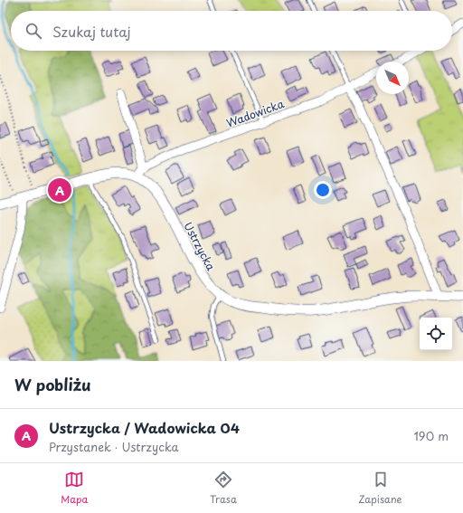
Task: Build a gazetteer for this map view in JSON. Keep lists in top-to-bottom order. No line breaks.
{"streets":{"street":["Wadowicka","Ustrzycka"]},"crossings":[["Wadowicka","Ustrzycka"]],"north":"bottom right","page":{"search":"Szukaj tutaj","pins":"A","heading":"W pobliżu","list":[{"mark":"A","name":"Ustrzycka / Wadowicka 04","note":"Przystanek · Ustrzycka","value":"190 m"}],"nav":["Mapa","Trasa","Zapisane"]}}
